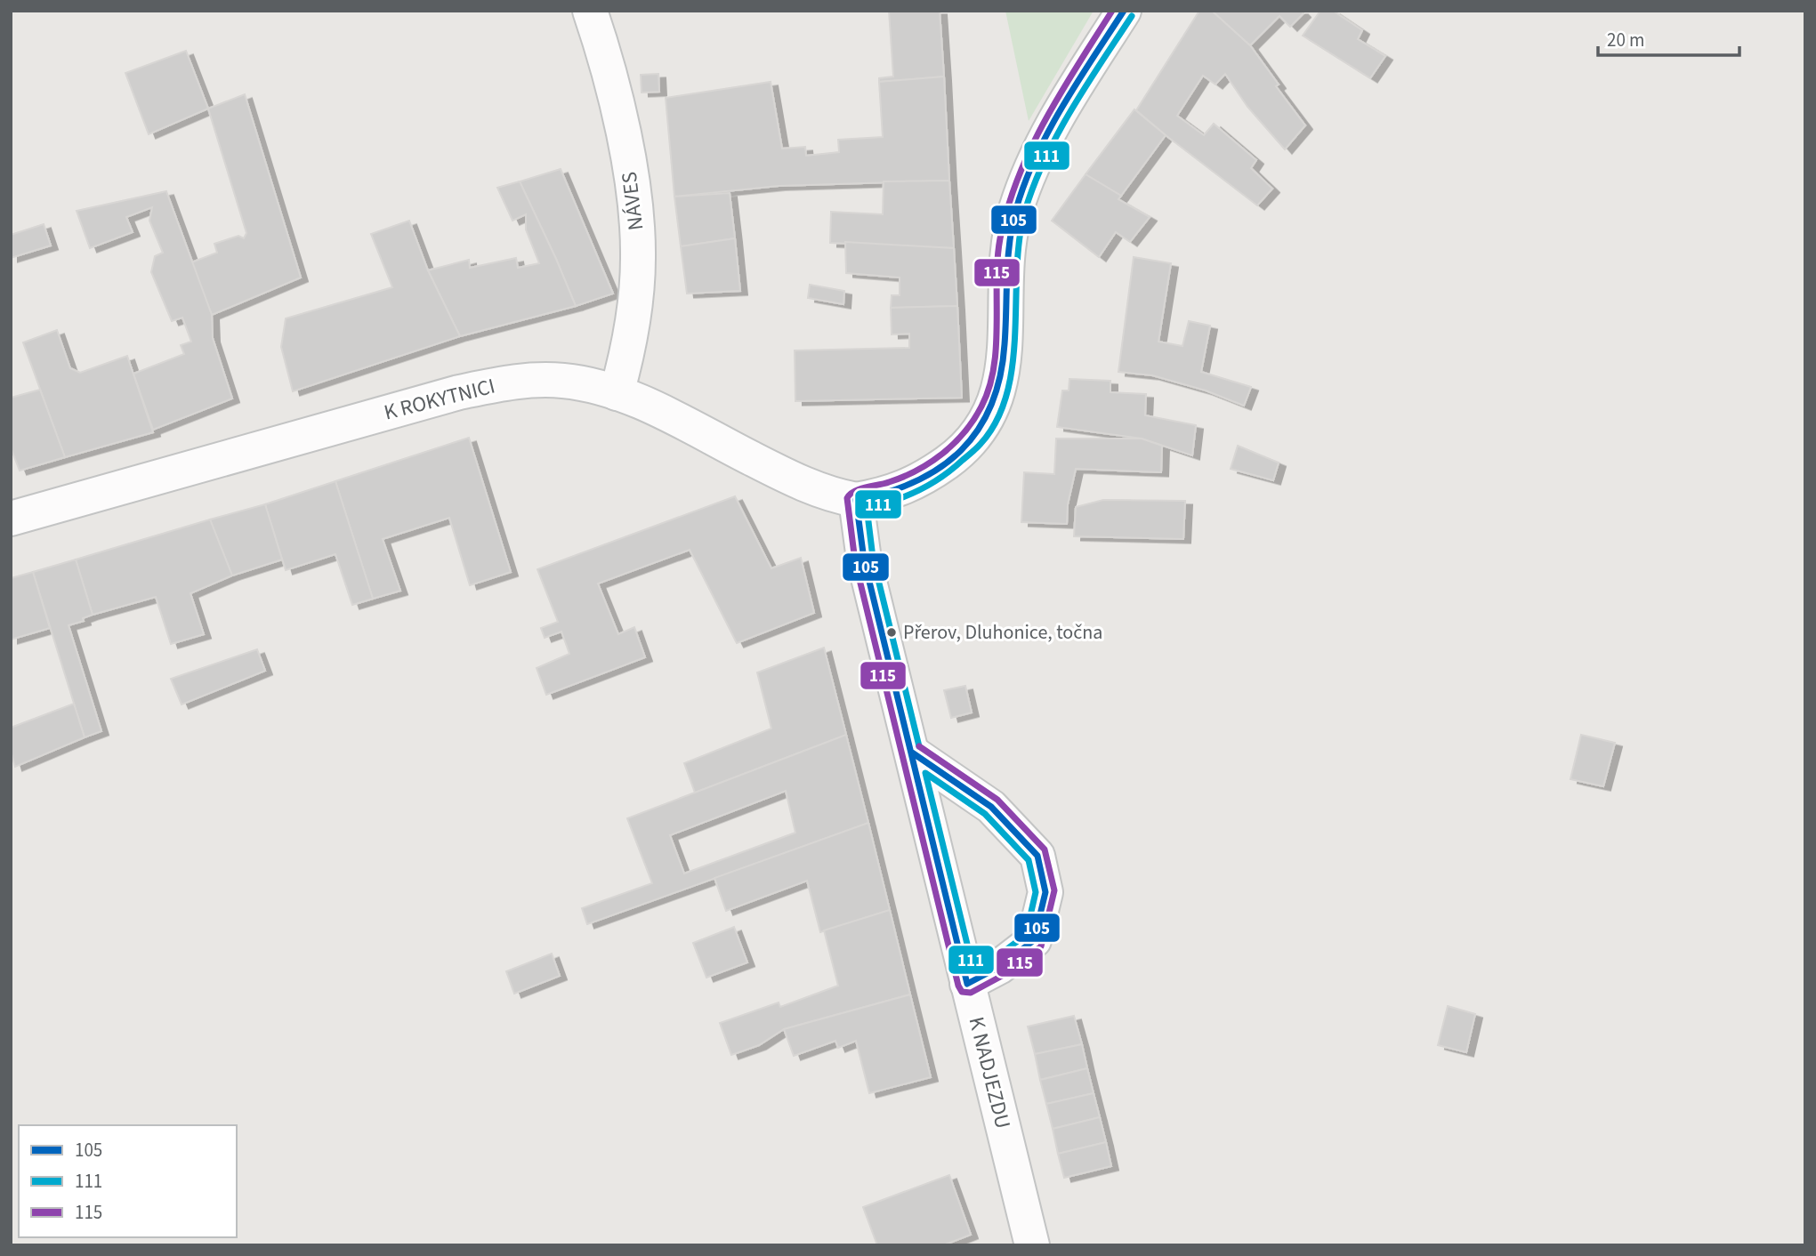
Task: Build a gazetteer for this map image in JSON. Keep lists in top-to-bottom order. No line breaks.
{"streets":{"street":["NÁVES","K ROKYTNICI","K NADJEZDU"]},"crossings":[["NÁVES","K ROKYTNICI"],["K ROKYTNICI","K NADJEZDU"]],"places":["Přerov, Dluhonice, točna"],"lines":["transit line 105","transit line 115","transit line 111"],"legend":["105","111","115"],"scale_bar":"20 m"}
